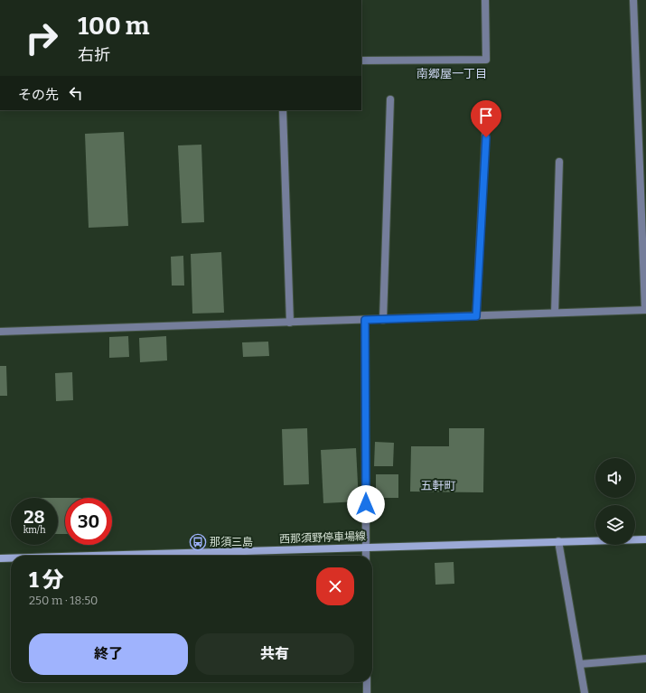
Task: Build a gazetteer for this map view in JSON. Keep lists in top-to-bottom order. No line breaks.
{"streets":{"main road":["西那須野停車場線"]},"districts":["南郷屋一丁目","五軒町"],"places":{"bus stop":["那須三島"]},"page":{"turn":["100 m","右折"],"then":"その先","speed":"28 km/h","limit":"30","heading":["1 分","250 m · 18:50"],"buttons":["終了","共有"]}}
